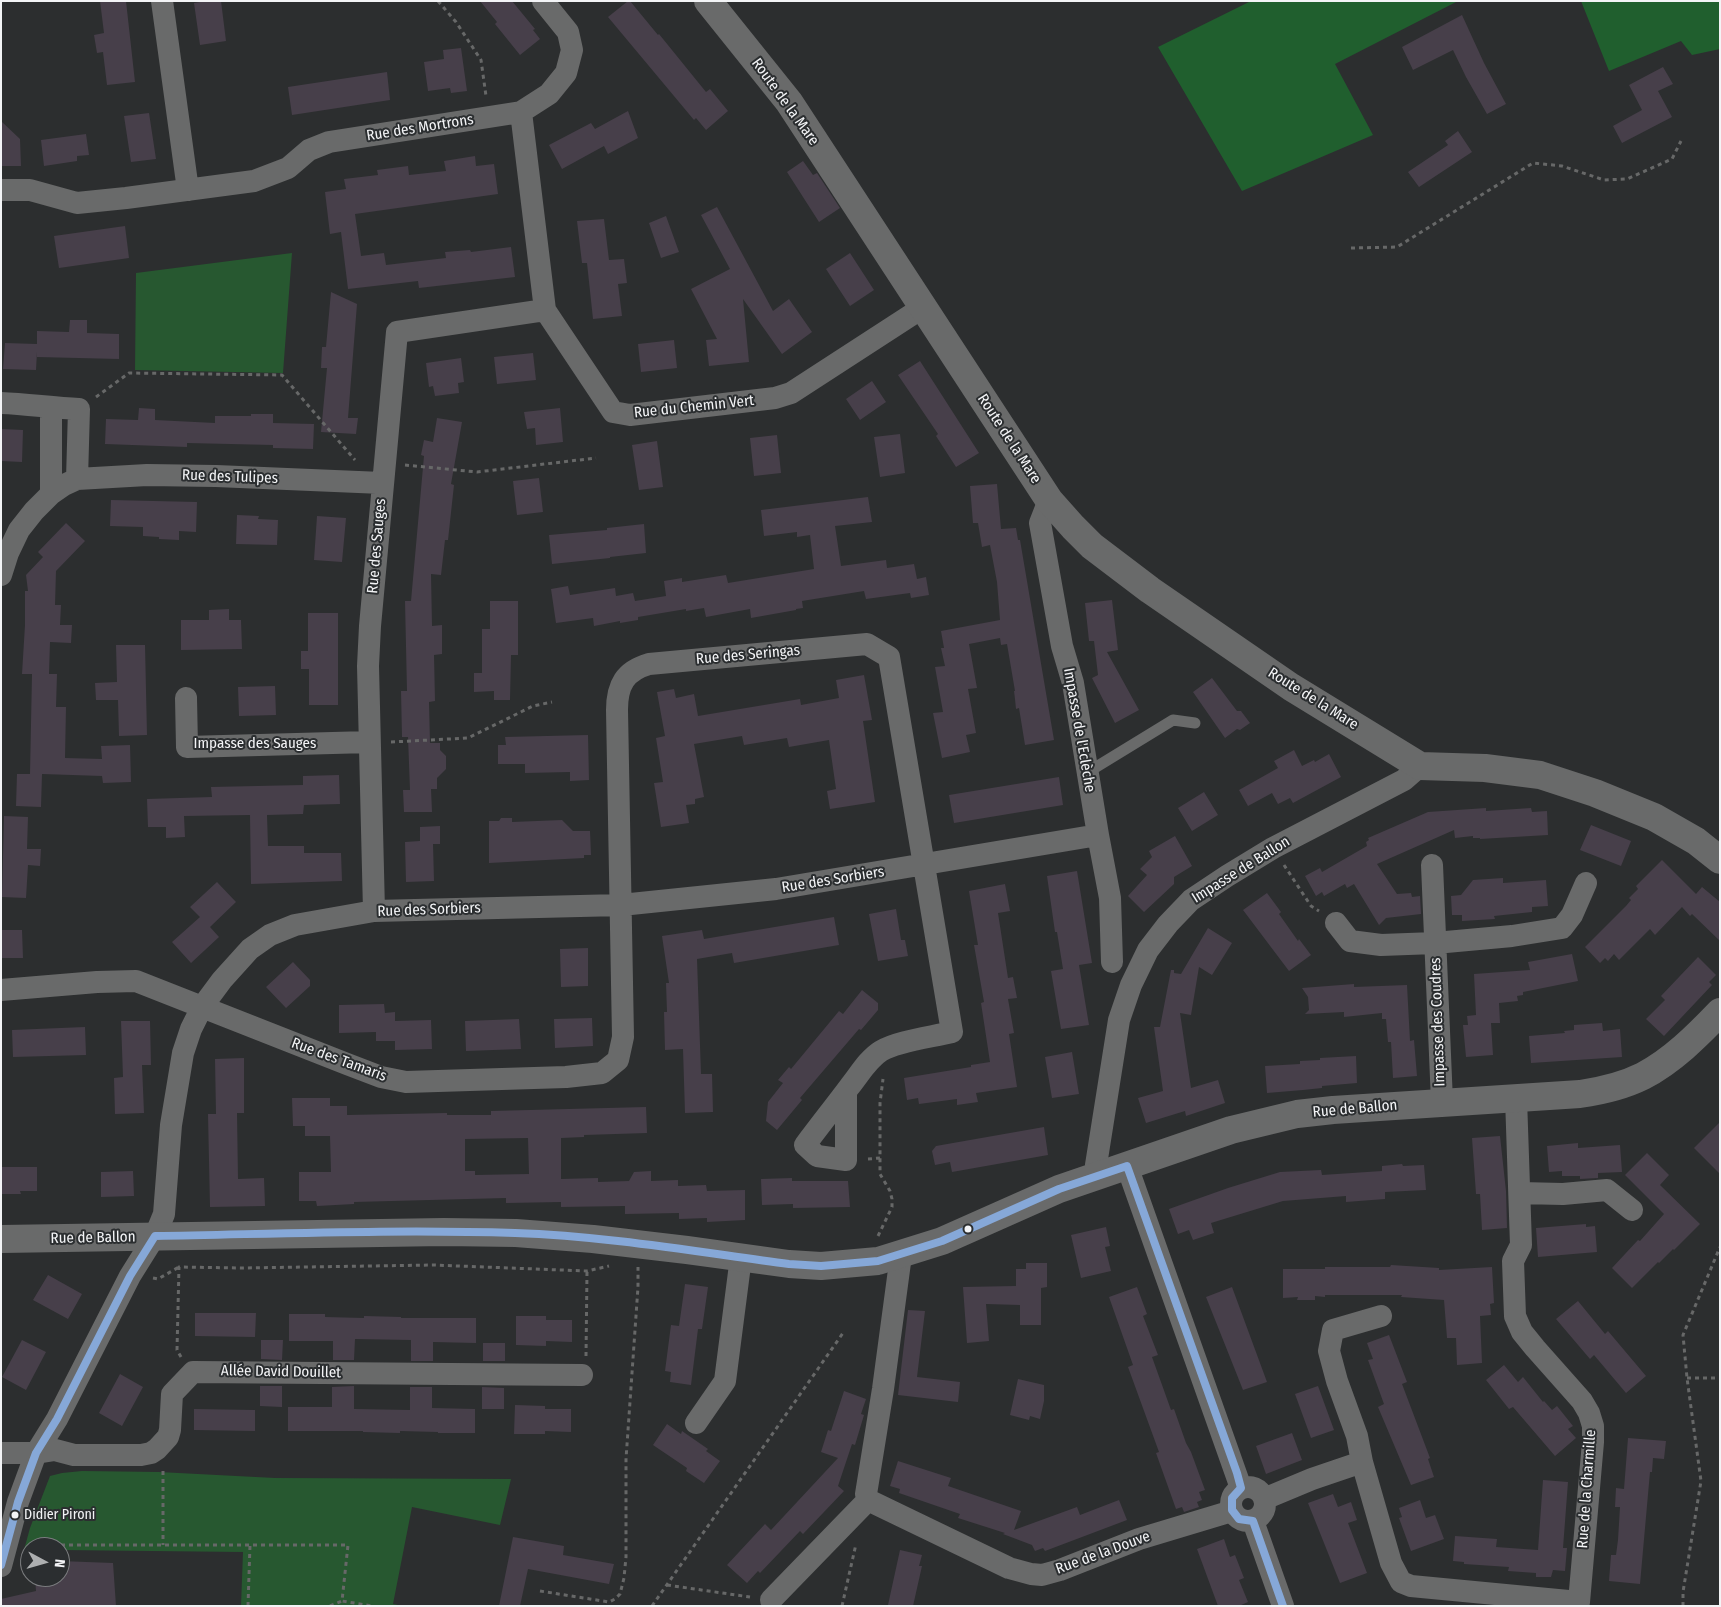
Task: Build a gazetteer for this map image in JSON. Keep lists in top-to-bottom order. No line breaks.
{"streets":{"street":["Route de la Mare","Rue des Mortrons","Rue du Chemin Vert","Rue des Tulipes","Rue des Sauges","Rue des Seringas","Impasse de l'Eclèche","Impasse des Sauges","Impasse de Ballon","Rue des Sorbiers","Impasse des Coudres","Rue des Tamaris","Rue de Ballon","Allée David Douillet","Rue de la Charmille","Rue de la Douve"]},"crossings":[["Route de la Mare","Rue du Chemin Vert"],["Route de la Mare","Impasse de l'Eclèche"],["Route de la Mare","Impasse de Ballon"],["Rue des Mortrons","Rue du Chemin Vert"],["Rue du Chemin Vert","Rue des Sauges"],["Rue des Tulipes","Rue des Sauges"],["Rue des Sauges","Impasse des Sauges"],["Rue des Sauges","Rue des Sorbiers"],["Rue des Seringas","Rue des Sorbiers"],["Rue des Seringas","Rue des Tamaris"],["Impasse de l'Eclèche","Rue des Sorbiers"],["Impasse de Ballon","Rue de Ballon"],["Rue des Sorbiers","Rue des Tamaris"],["Rue des Sorbiers","Rue de Ballon"],["Impasse des Coudres","Rue de Ballon"],["Rue de Ballon","Rue de la Charmille"]],"places":["Didier Pironi"],"north":"right"}
